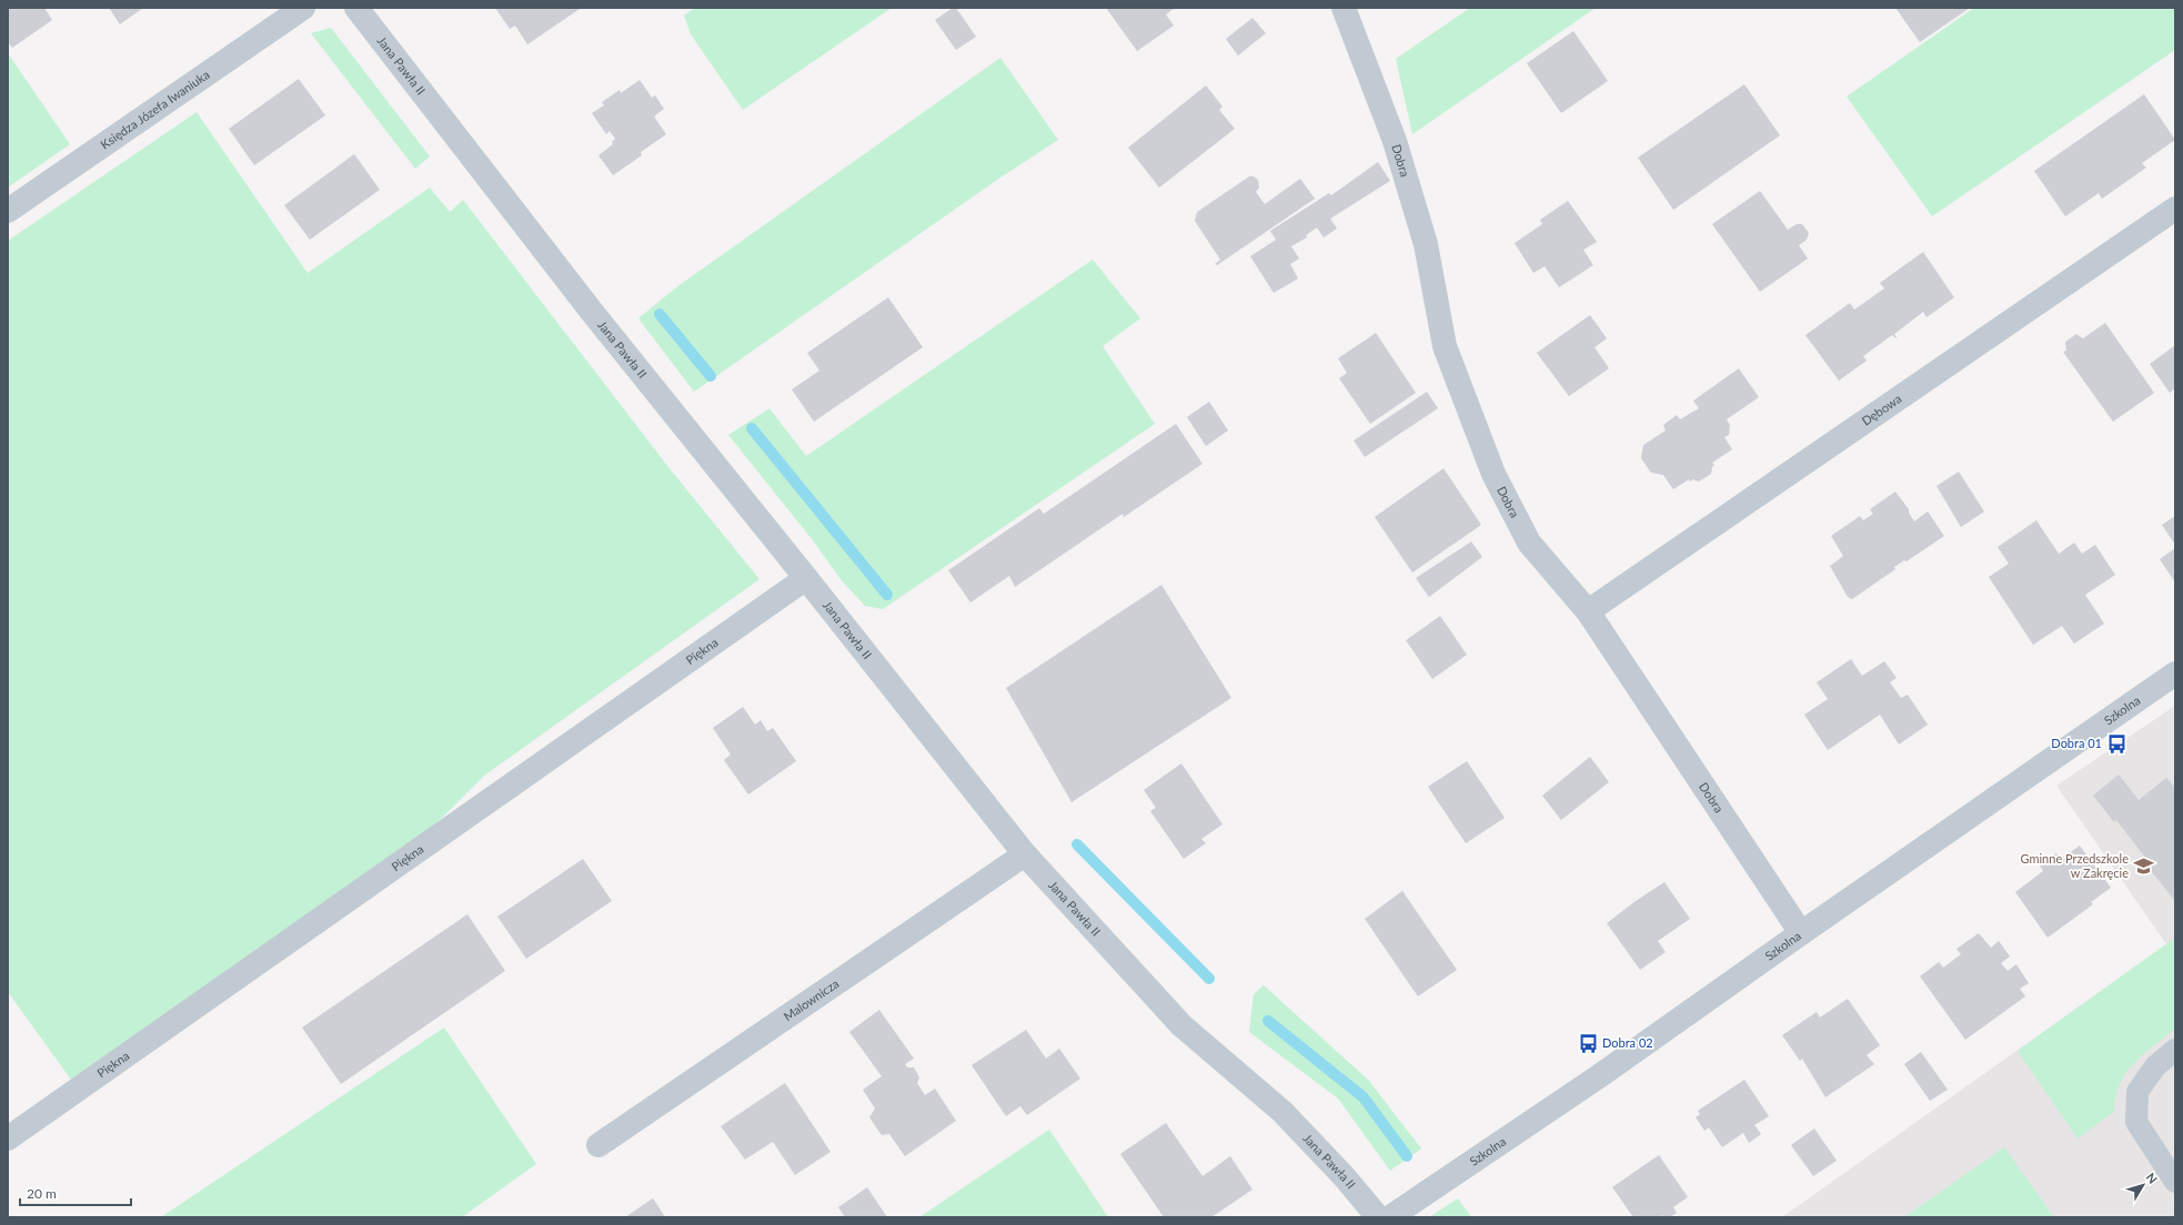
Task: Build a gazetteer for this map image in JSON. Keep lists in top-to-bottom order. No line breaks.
{"streets":{"street":["Jana Pawła II","Księdza Józefa Iwaniuka","Dobra","Dębowa","Piękna","Szkolna","Malownicza"]},"crossings":[["Jana Pawła II","Piękna"],["Jana Pawła II","Malownicza"],["Dobra","Dębowa"],["Dobra","Szkolna"]],"places":{"bus stop":["Dobra 01","Dobra 02"],"school or university":["Gminne Przedszkole w Zakręcie"]},"scale_bar":"20 m","north":"top right"}
